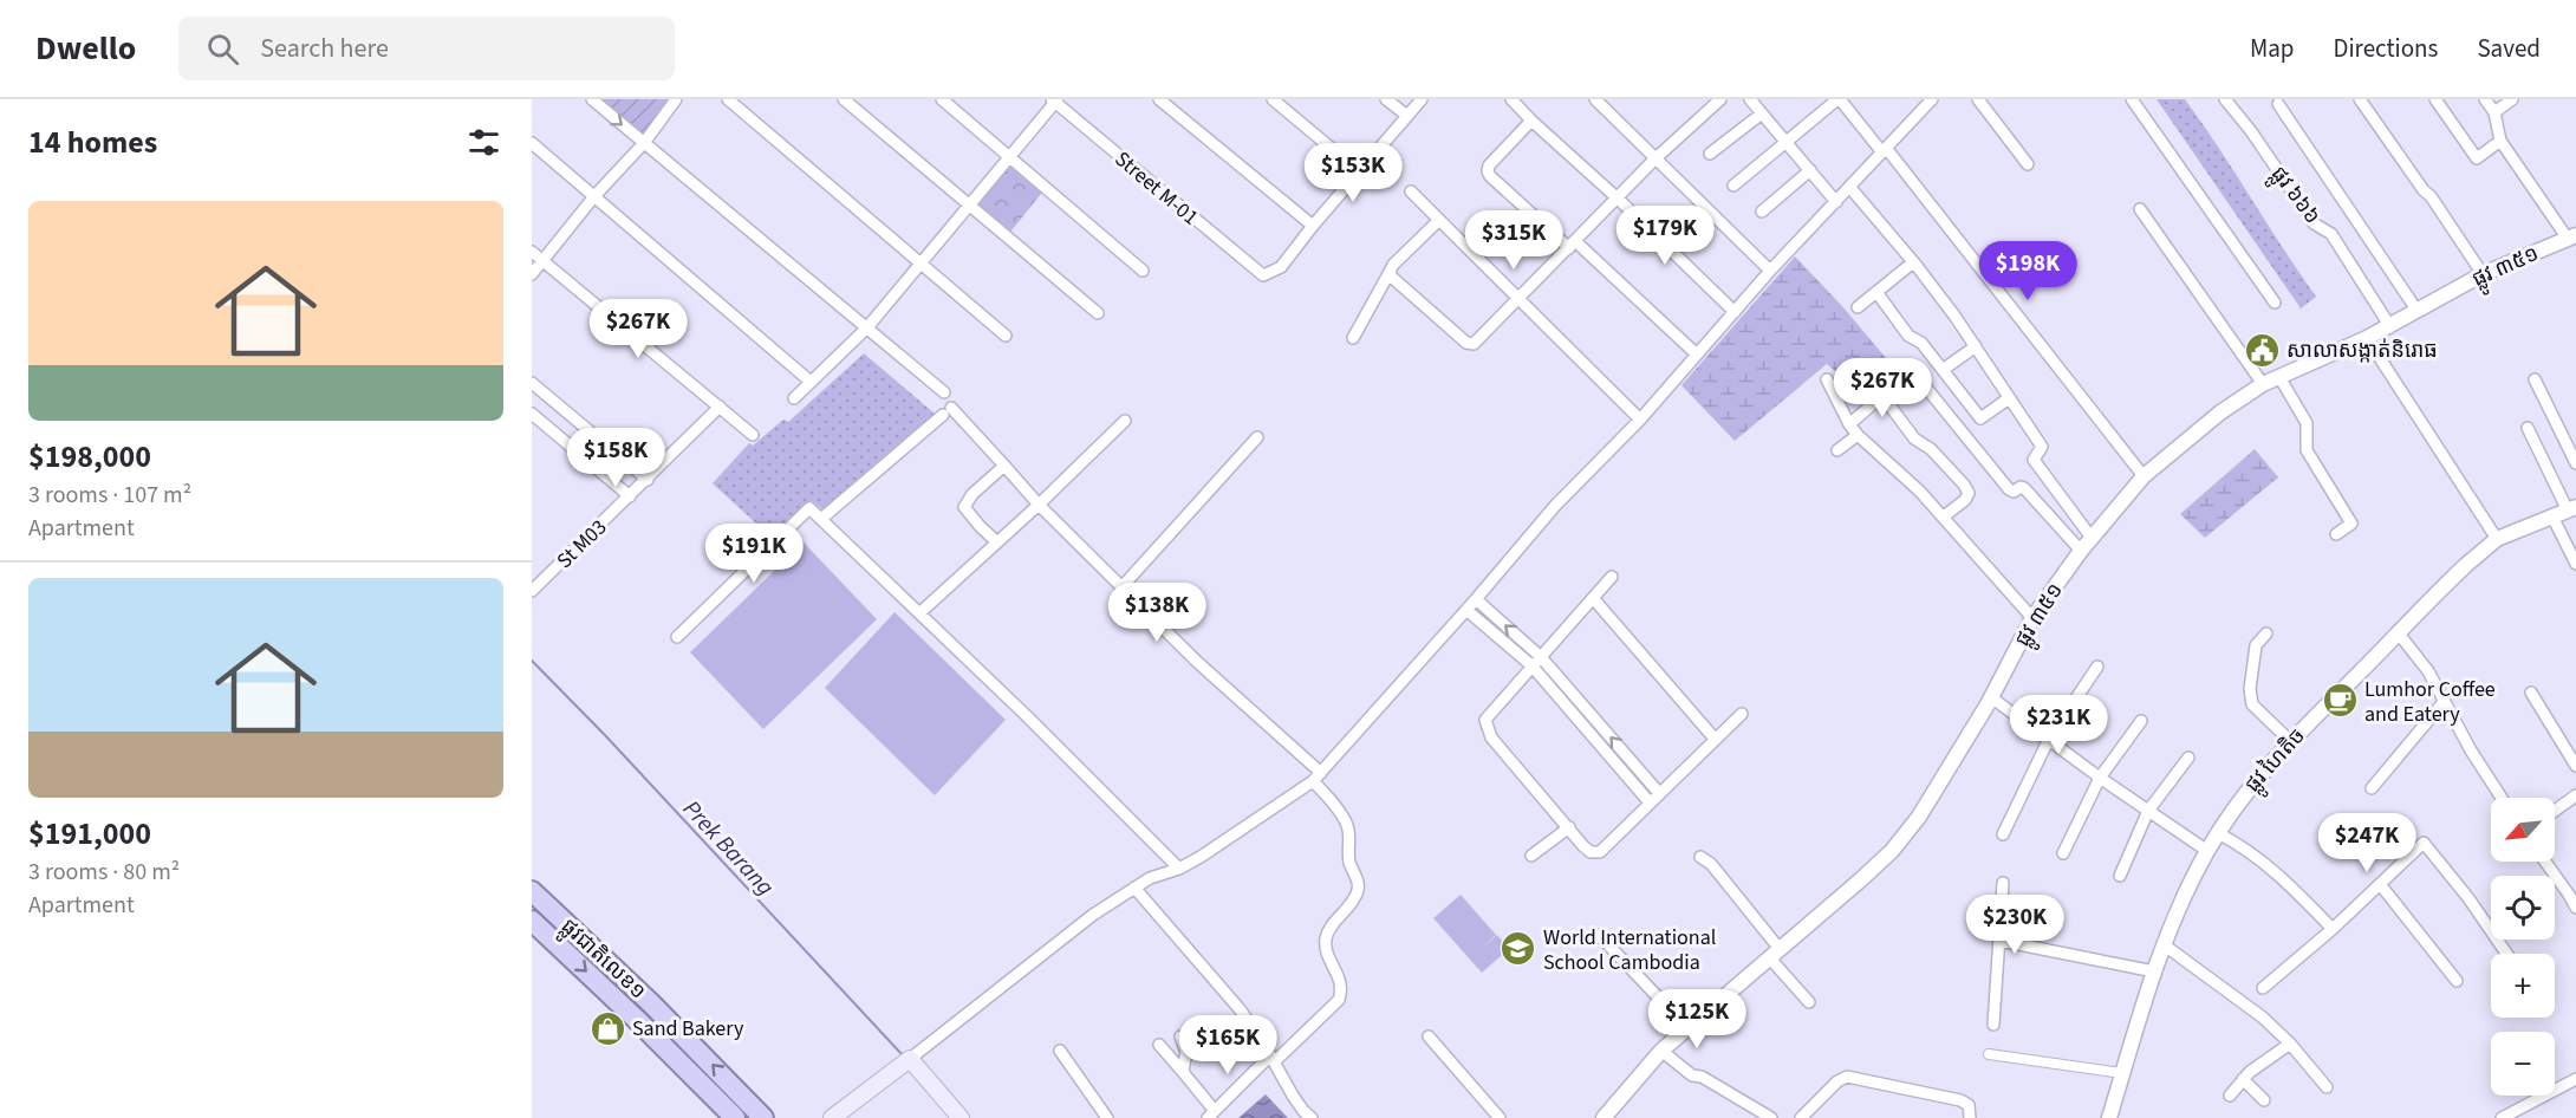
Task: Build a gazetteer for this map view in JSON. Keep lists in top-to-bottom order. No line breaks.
{"streets":{"highway":["ផ្លូវជាតិលេខ១"],"street":["Street M-01","ផ្លូវ ៦៦៦","ផ្លូវ ៣៥១","St M03","ផ្លូវ ហៃតិច"]},"crossings":[["ផ្លូវ ៦៦៦","ផ្លូវ ៣៥១"]],"water":["Prek Barang"],"places":{"public building":["សាលាសង្កាត់និរោធ"],"cafe":["Lumhor Coffee and Eatery"],"school or university":["World International School Cambodia"],"shop":["Sand Bakery"]},"north":"bottom left","page":{"header":"Dwello","search":"Search here","nav":["Map","Directions","Saved"],"heading":"14 homes","price":["$153K","$179K","$315K","$198K","$267K","$267K","$158K","$191K","$138K","$231K","$247K","$230K","$125K","$165K"],"list":[{"name":"$198,000","note":"3 rooms · 107 m² · Apartment"},{"name":"$191,000","note":"3 rooms · 80 m² · Apartment"}],"map_buttons":["+","−"]}}
